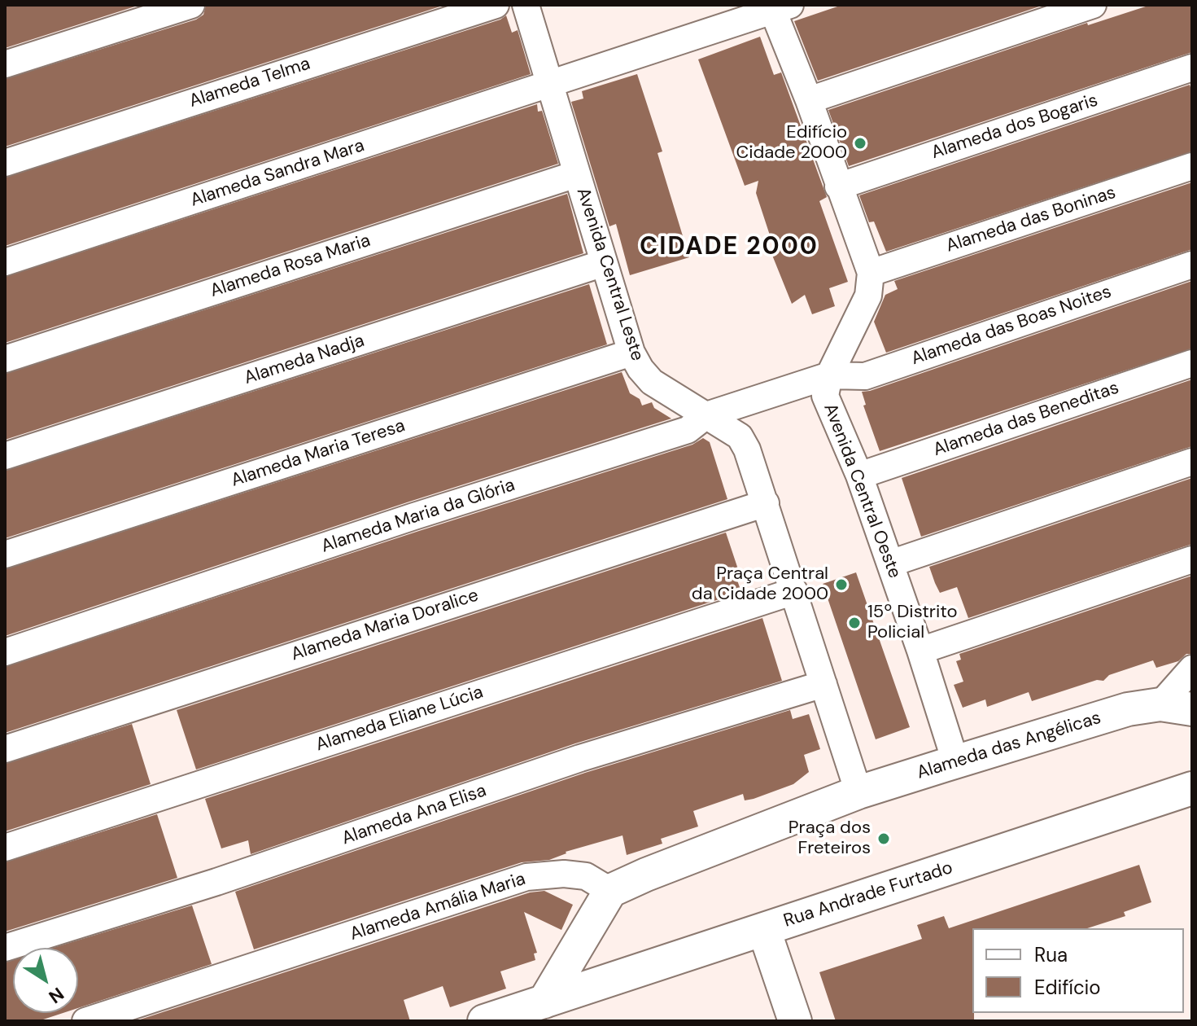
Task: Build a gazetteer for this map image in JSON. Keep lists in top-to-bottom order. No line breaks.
{"streets":{"street":["Alameda Telma","Alameda dos Bogaris","Alameda Sandra Mara","Alameda das Boninas","Alameda Rosa Maria","Avenida Central Leste","Alameda das Boas Noites","Alameda Nadja","Alameda das Beneditas","Alameda Maria Teresa","Avenida Central Oeste","Alameda Maria da Glória","Alameda Maria Doralice","Alameda Eliane Lúcia","Alameda das Angélicas","Alameda Ana Elisa","Rua Andrade Furtado","Alameda Amália Maria"]},"crossings":[["Alameda Sandra Mara","Avenida Central Leste"],["Alameda das Boninas","Avenida Central Oeste"],["Alameda Rosa Maria","Avenida Central Leste"],["Avenida Central Leste","Alameda Nadja"],["Avenida Central Leste","Alameda Maria Teresa"],["Avenida Central Leste","Alameda Maria da Glória"],["Avenida Central Leste","Alameda Maria Doralice"],["Avenida Central Leste","Alameda Eliane Lúcia"],["Avenida Central Leste","Alameda das Angélicas"],["Avenida Central Leste","Alameda Ana Elisa"],["Alameda das Boas Noites","Avenida Central Oeste"],["Alameda das Boas Noites","Alameda Maria da Glória"],["Alameda das Beneditas","Avenida Central Oeste"],["Avenida Central Oeste","Alameda Maria da Glória"],["Avenida Central Oeste","Alameda das Angélicas"]],"districts":["CIDADE 2000"],"places":["Edifício Cidade 2000","Praça Central da Cidade 2000","15º Distrito Policial","Praça dos Freteiros"],"legend":["Rua","Edifício"],"north":"bottom right"}
